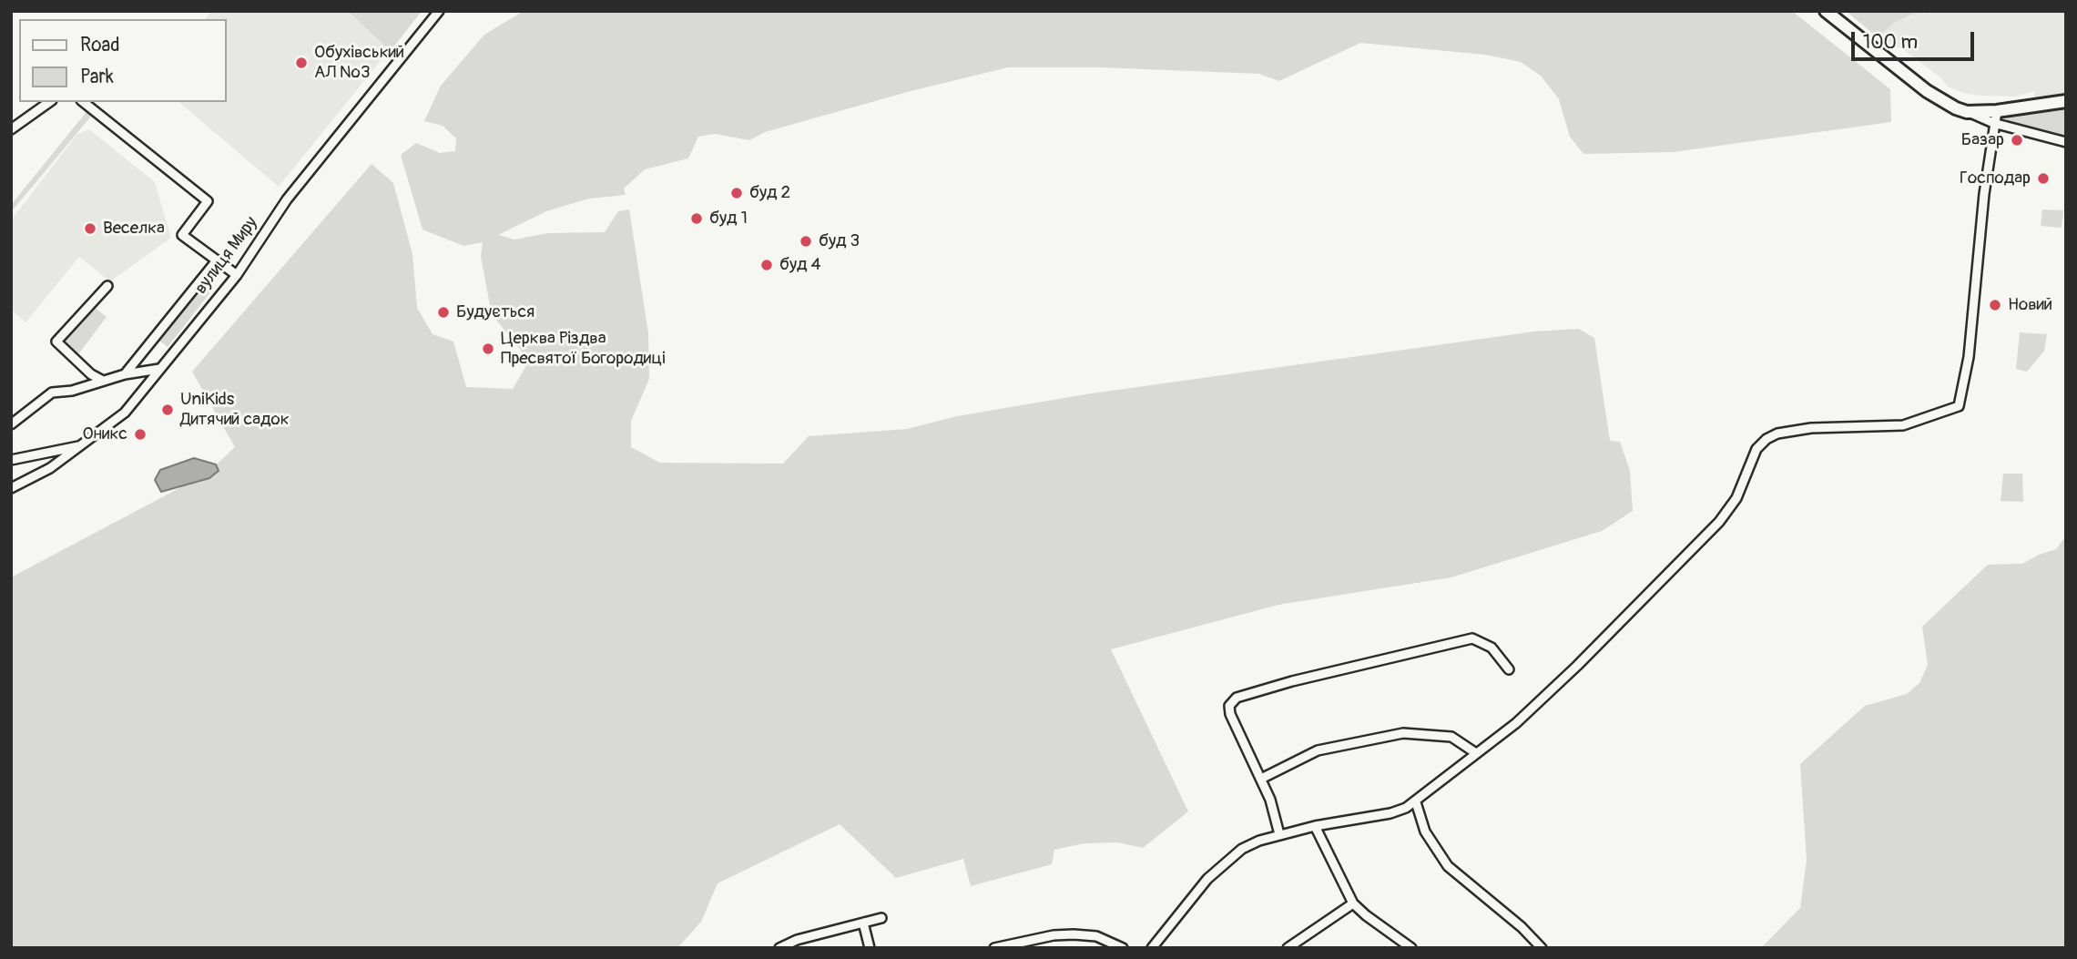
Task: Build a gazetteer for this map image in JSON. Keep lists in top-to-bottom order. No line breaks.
{"streets":{"street":["вулиця Миру"]},"places":["Обухівський АЛ №3","Базар","Господар","буд 2","буд 1","Веселка","буд 3","буд 4","Новий","Будується","Церква Різдва Пресвятої Богородиці","UniKids Дитячий садок","Оникс"],"legend":["Road","Park"],"scale_bar":"100 m"}
